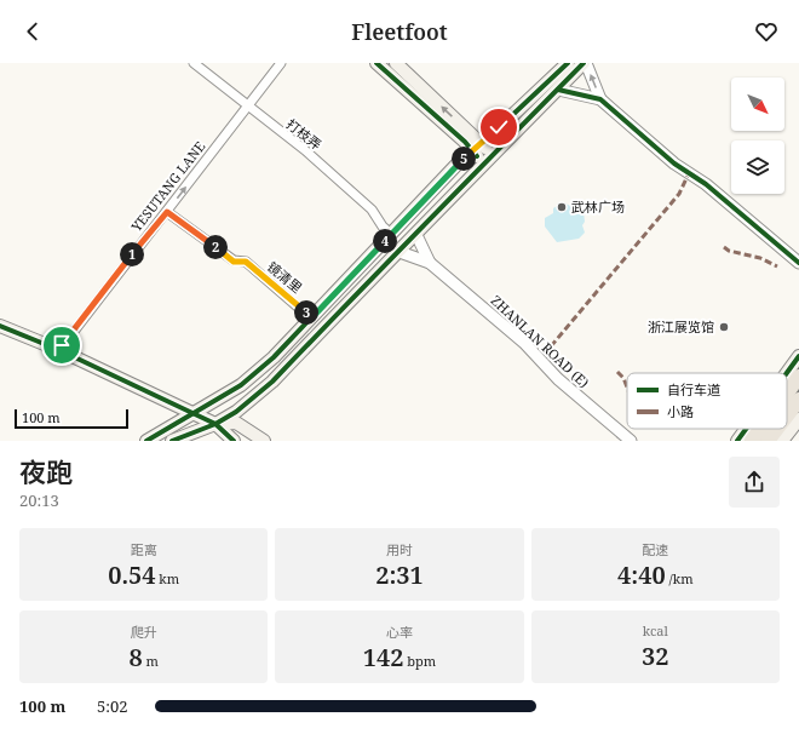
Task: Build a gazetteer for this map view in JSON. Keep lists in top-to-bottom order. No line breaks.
{"streets":{"street":["打枝弄","YESUTANG LANE","镜清里","ZHANLAN ROAD (E)"]},"crossings":[["打枝弄","YESUTANG LANE"],["YESUTANG LANE","镜清里"]],"one_way":["YESUTANG LANE"],"places":["武林广场","浙江展览馆"],"legend":["自行车道","小路"],"scale_bar":"100 m","north":"bottom right","page":{"header":"Fleetfoot","pins":["5","4","2","1","3"],"scale":"100 m","heading":["夜跑","20:13"],"stats":[["距离","0.54 km"],["用时","2:31"],["配速","4:40 /km"],["爬升","8 m"],["心率","142 bpm"],["kcal","32"]],"list":[{"name":"100 m","note":"5:02"}]}}
